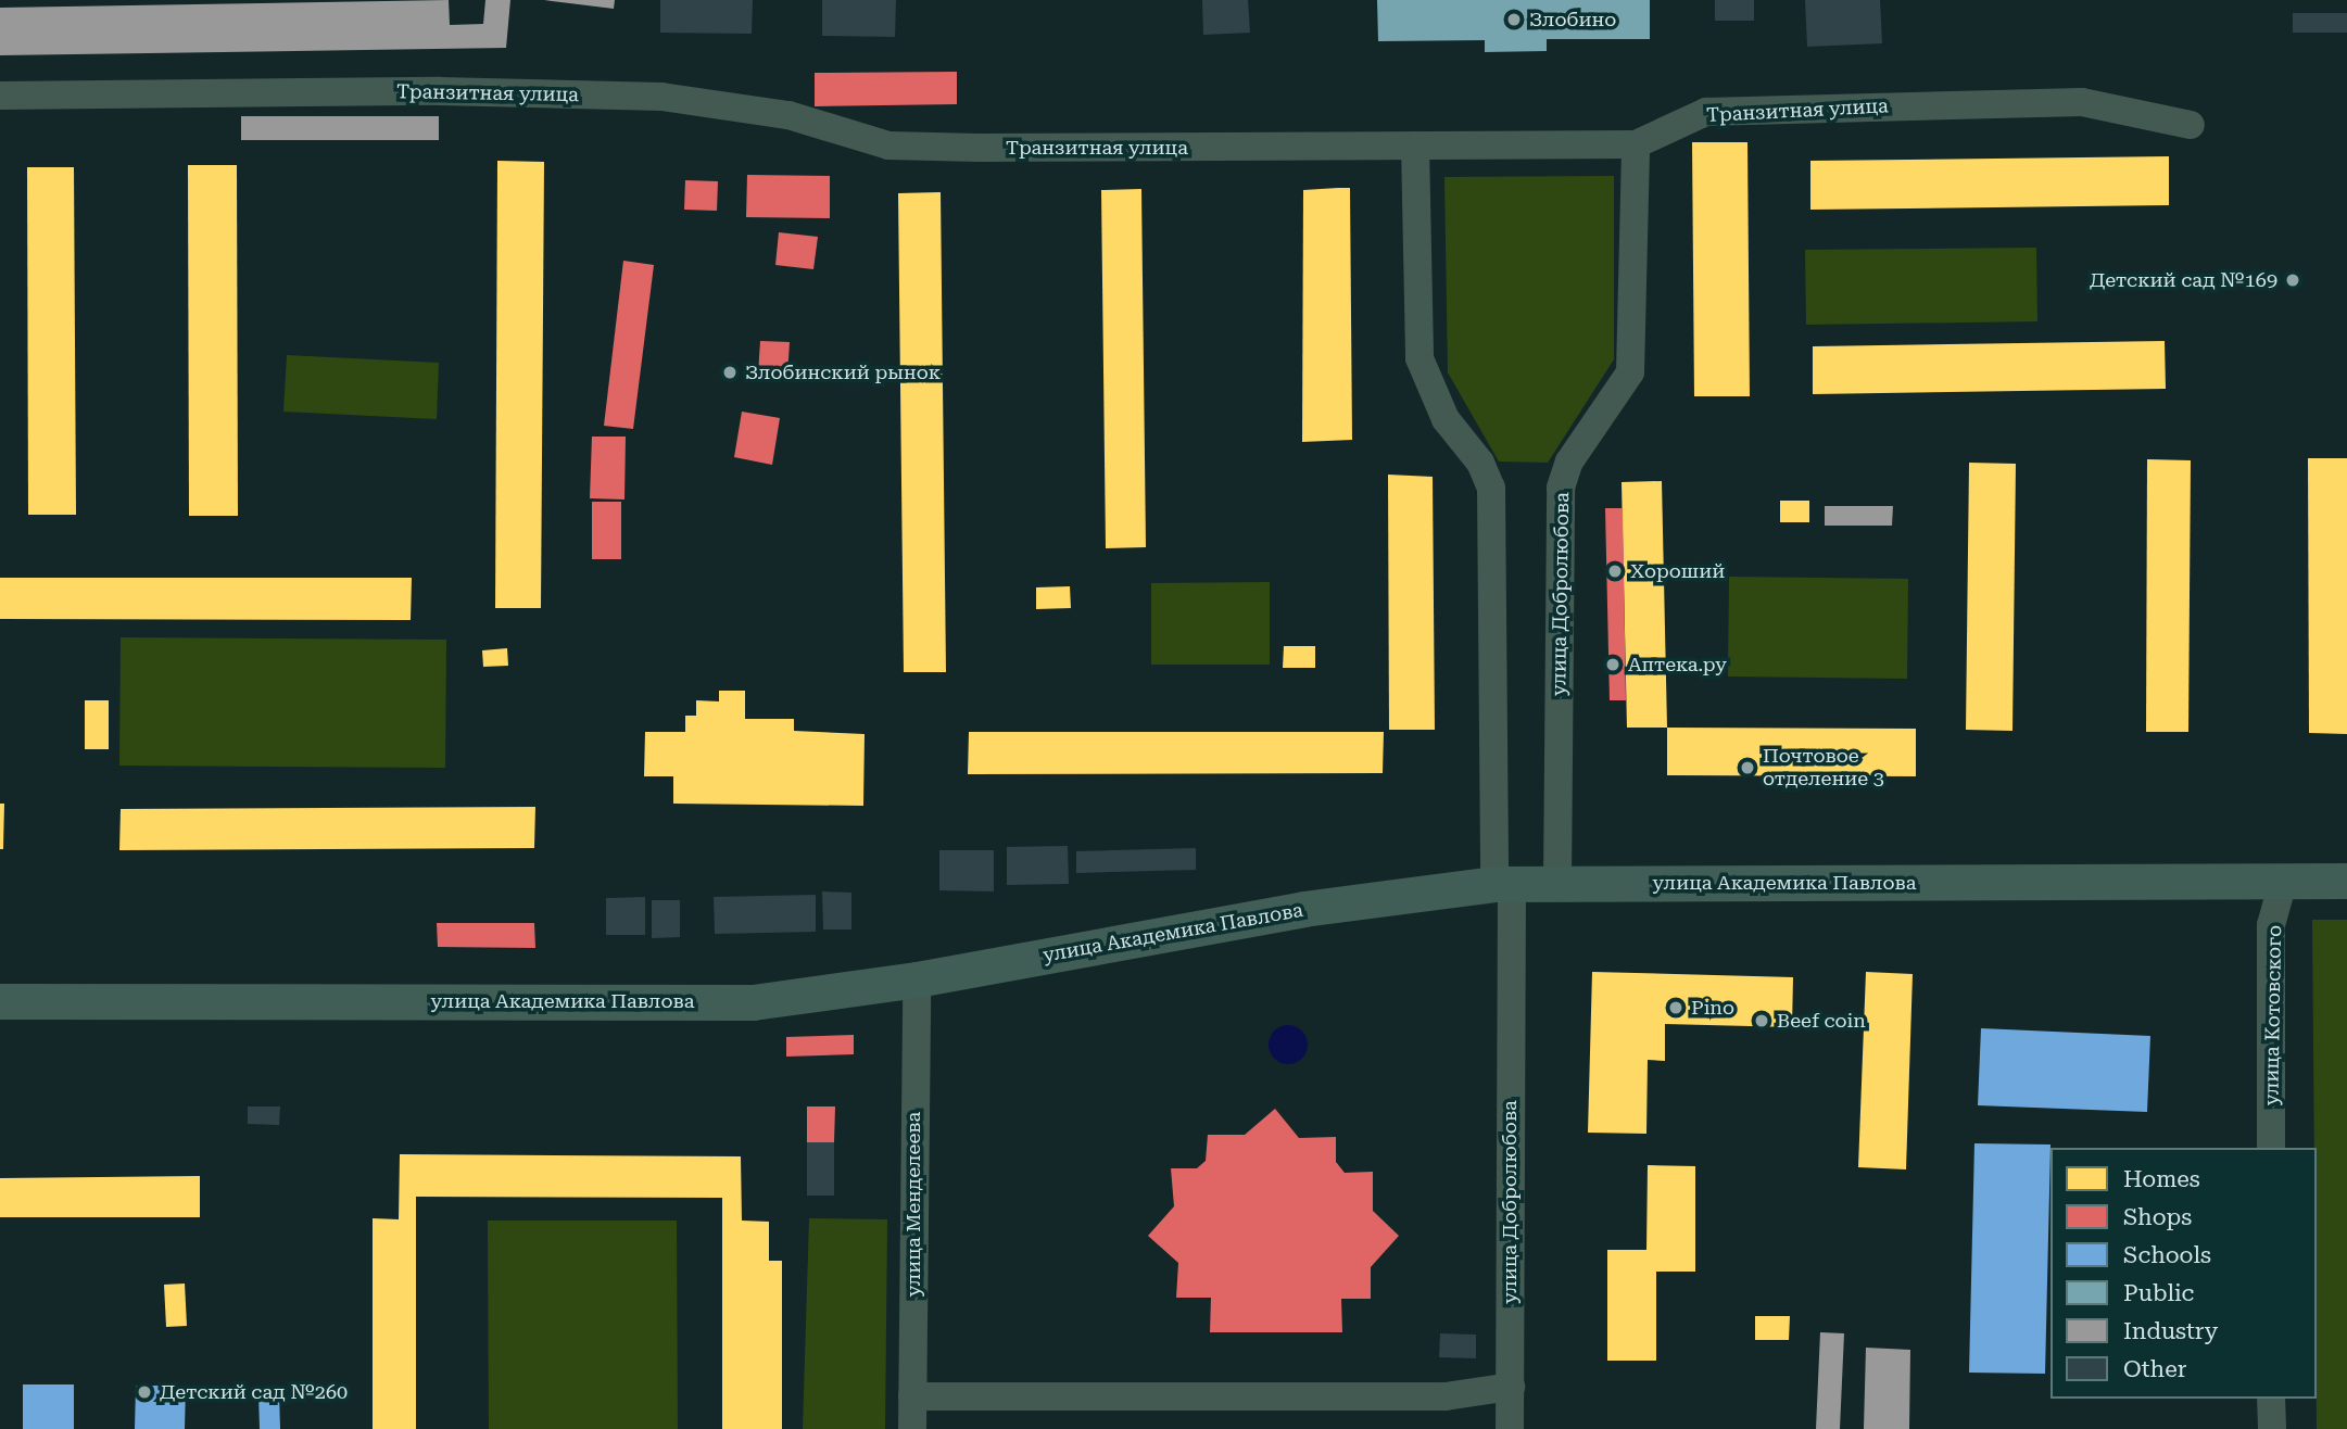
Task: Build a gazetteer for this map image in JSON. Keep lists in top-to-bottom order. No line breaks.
{"streets":{"main road":["улица Академика Павлова"],"street":["Транзитная улица","улица Добролюбова","улица Котовского","улица Менделеева"]},"crossings":[["Транзитная улица","улица Добролюбова"],["улица Добролюбова","улица Академика Павлова"],["улица Академика Павлова","улица Котовского"],["улица Академика Павлова","улица Менделеева"]],"places":["Злобино","Детский сад №169","Злобинский рынок","Хороший","Аптека.ру","Почтовое отделение 3","Pino","Beef coin","Детский сад №260"],"legend":["Homes","Shops","Schools","Public","Industry","Other"]}
